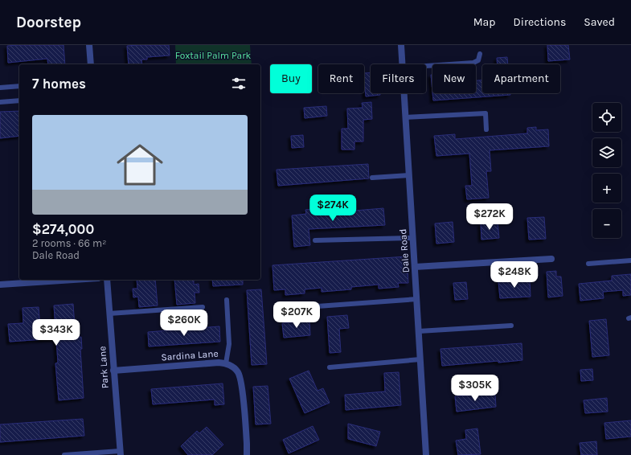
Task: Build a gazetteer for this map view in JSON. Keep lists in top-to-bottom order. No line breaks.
{"streets":{"street":["Dale Road","Sardina Lane","Park Lane"]},"crossings":[["Sardina Lane","Park Lane"]],"parks":["Foxtail Palm Park"],"page":{"header":"Doorstep","nav":["Map","Directions","Saved"],"chip":["Buy","Rent","Filters","New","Apartment"],"heading":"7 homes","map_buttons":["+","−"],"list":[{"name":"$274,000","note":"2 rooms · 66 m² · Dale Road"}],"price":["$274K","$272K","$248K","$207K","$260K","$343K","$305K"]}}
